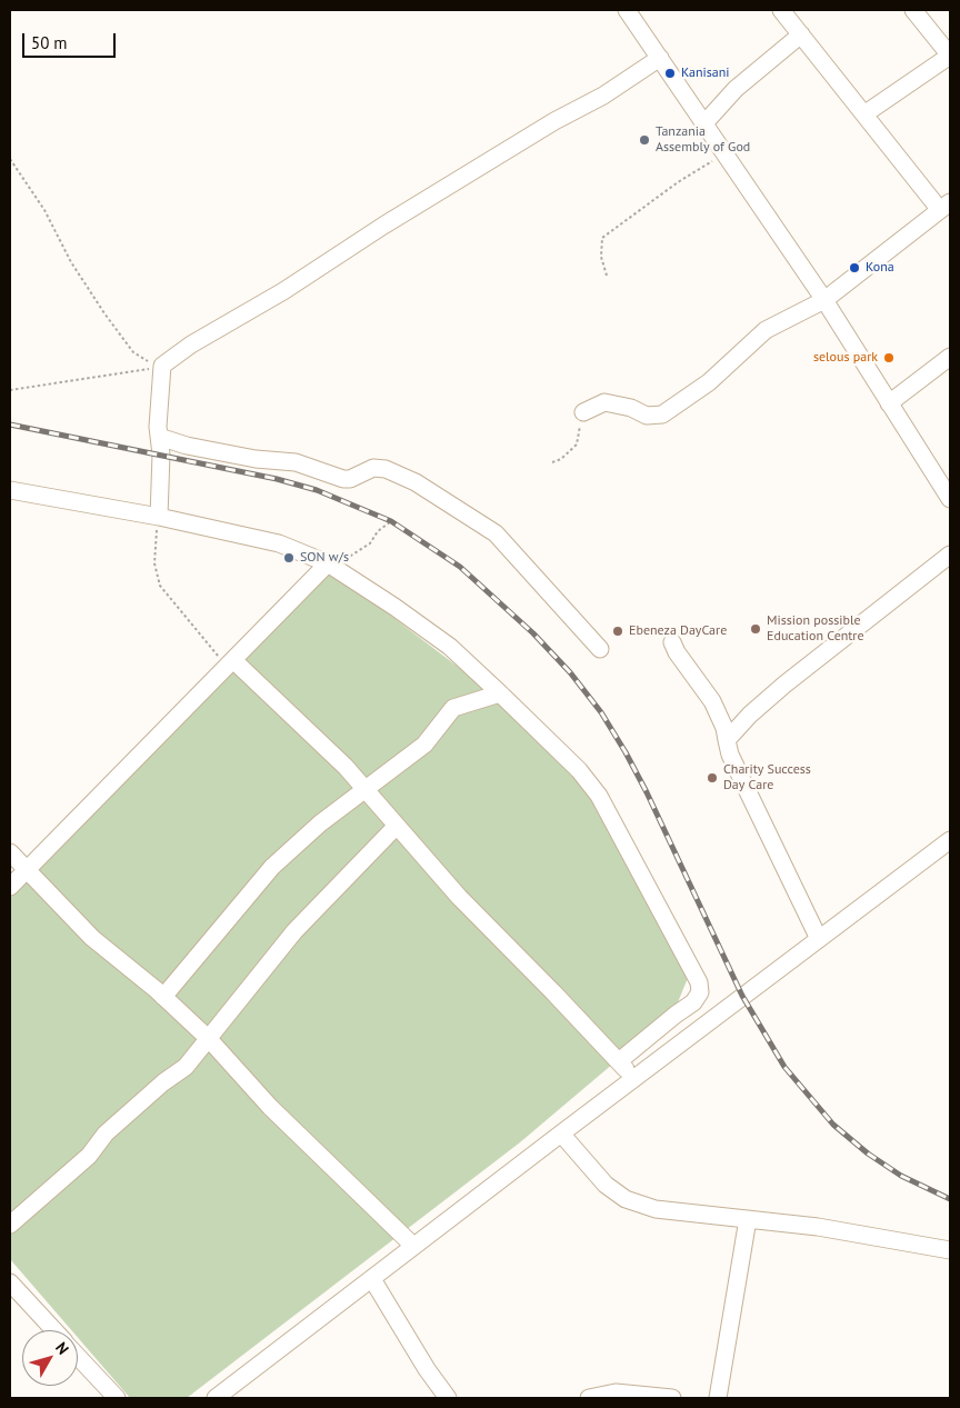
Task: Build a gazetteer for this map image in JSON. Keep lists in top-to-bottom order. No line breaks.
{"places":["Kanisani","Tanzania Assembly of God","Kona","selous park","SON w/s","Mission possible Education Centre","Ebeneza DayCare","Charity Success Day Care"],"scale_bar":"50 m","north":"top right"}
